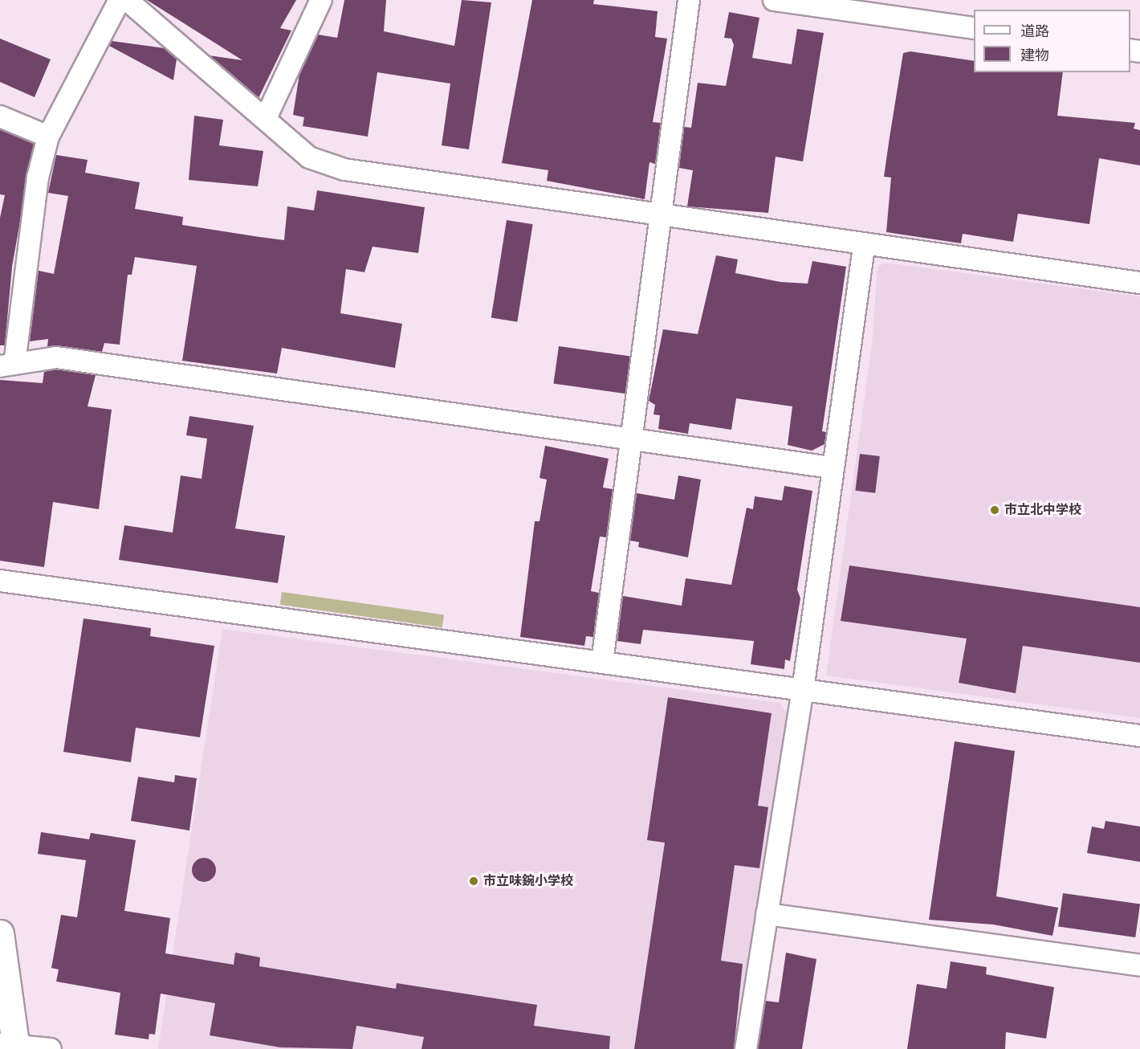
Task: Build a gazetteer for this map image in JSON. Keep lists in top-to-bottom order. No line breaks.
{"places":["市立北中学校","市立味鋺小学校"],"legend":["道路","建物"]}
